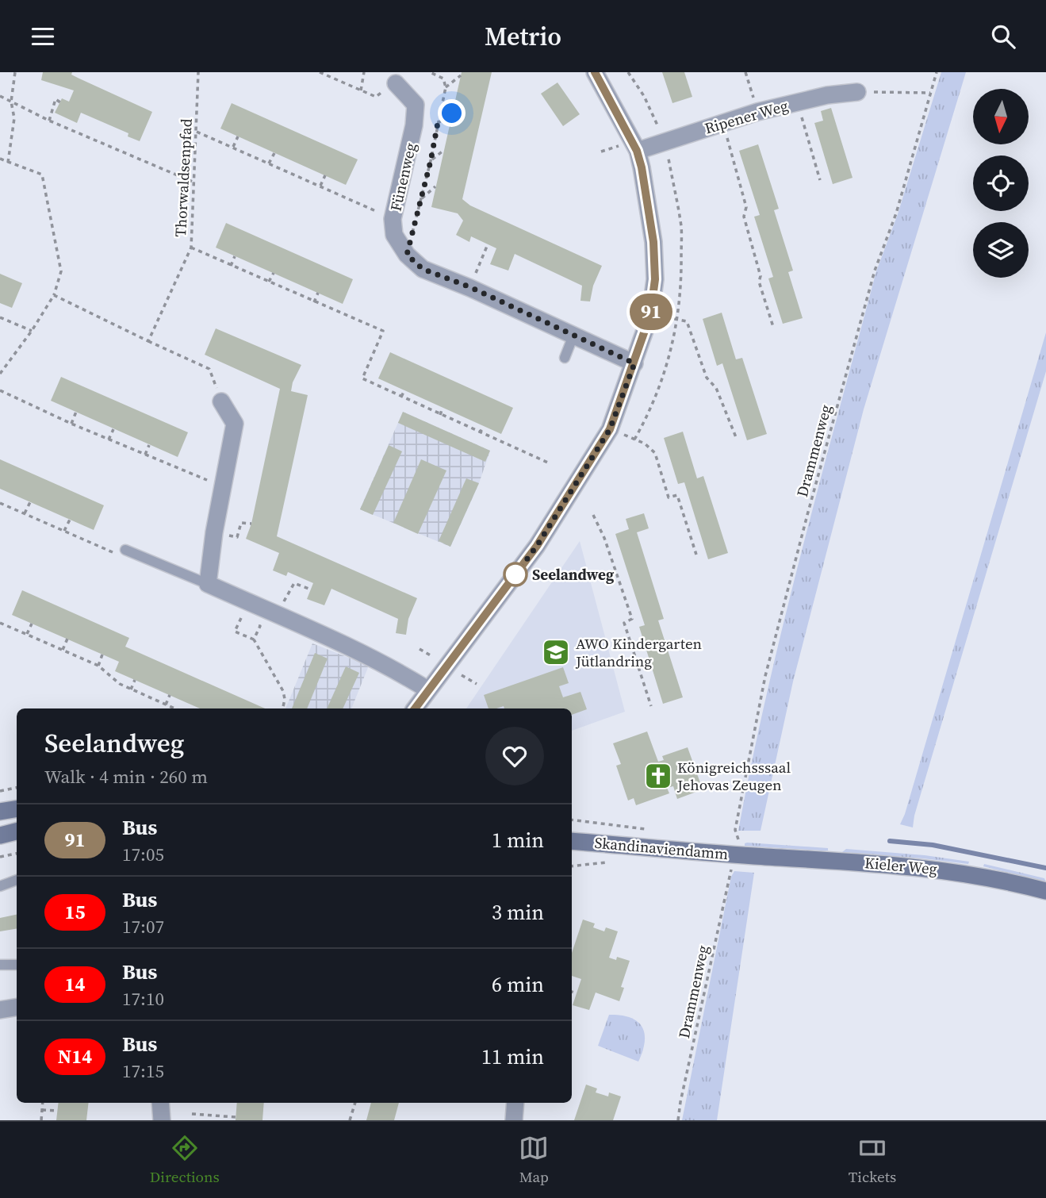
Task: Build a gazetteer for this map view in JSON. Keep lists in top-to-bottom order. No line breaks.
{"streets":{"street":["Ripener Weg","Fünenweg","Skandinaviendamm","Kieler Weg"],"path":["Thorwaldsenpfad","Drammenweg"]},"crossings":[["Skandinaviendamm","Kieler Weg"]],"places":{"other":["Seelandweg"],"school or university":["AWO Kindergarten Jütlandring"],"church":["Königreichsssaal Jehovas Zeugen"]},"lines":["bus line 91"],"north":"bottom","page":{"header":"Metrio","on_map":"91","heading":["Seelandweg","Walk · 4 min · 260 m"],"list":[{"mark":"91","name":"Bus","note":"17:05","value":"1 min"},{"mark":"15","name":"Bus","note":"17:07","value":"3 min"},{"mark":"14","name":"Bus","note":"17:10","value":"6 min"},{"mark":"N14","name":"Bus","note":"17:15","value":"11 min"}],"tabs":["Directions","Map","Tickets"]}}
